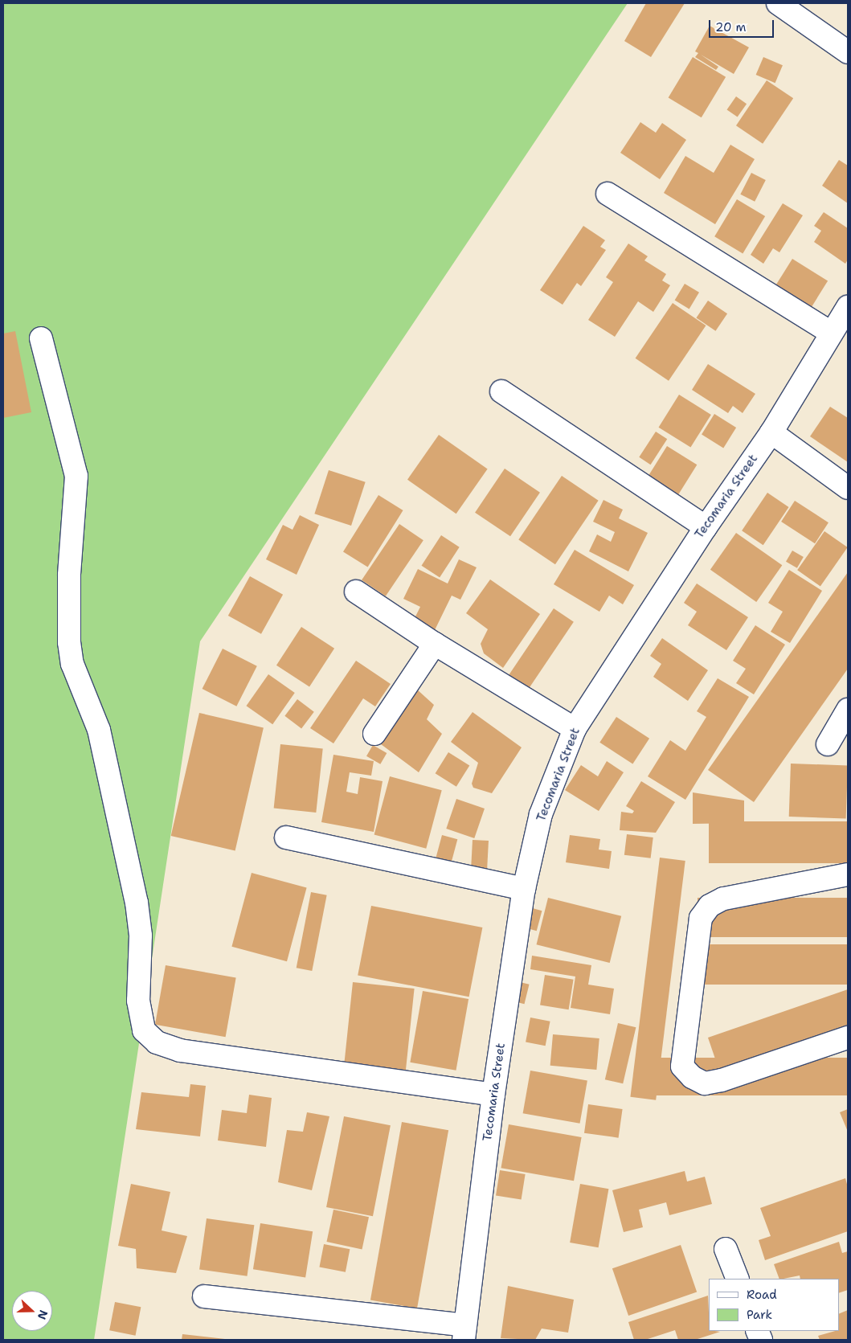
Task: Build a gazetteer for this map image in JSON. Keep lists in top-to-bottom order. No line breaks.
{"streets":{"street":["Tecomaria Street"]},"legend":["Road","Park"],"scale_bar":"20 m","north":"right"}
